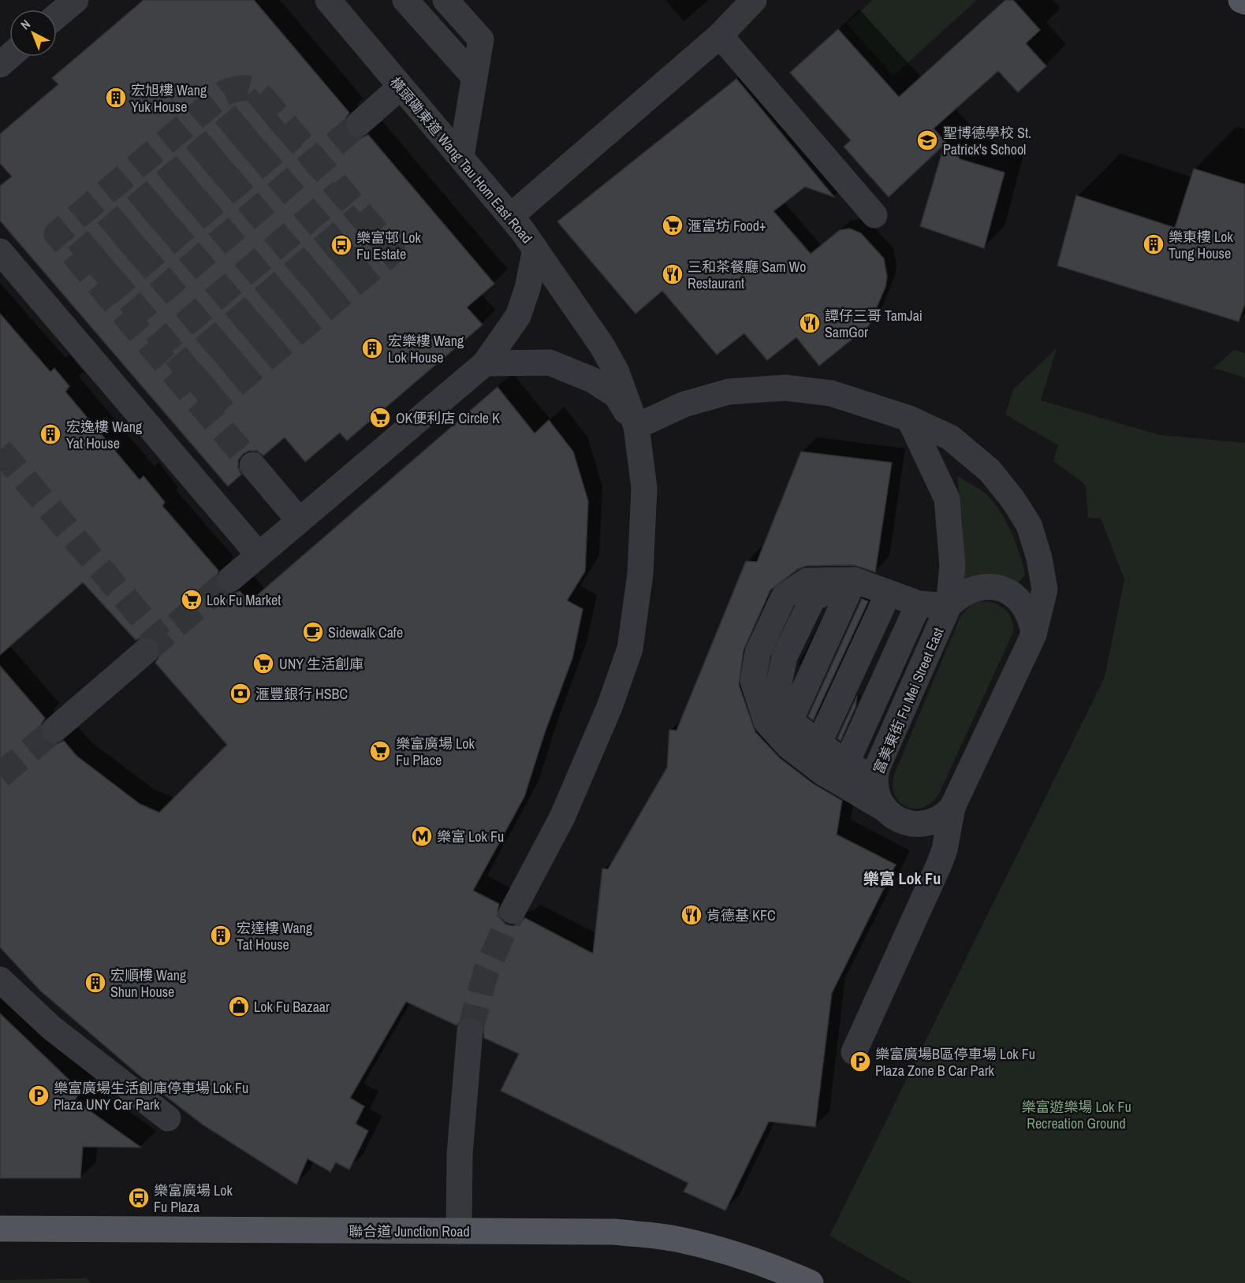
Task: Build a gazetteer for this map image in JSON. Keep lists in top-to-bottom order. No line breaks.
{"streets":{"main road":["聯合道 Junction Road"],"street":["橫頭磡東道 Wang Tau Hom East Road","富美東街 Fu Mei Street East"]},"districts":["樂富 Lok Fu"],"parks":["樂富遊樂場 Lok Fu Recreation Ground"],"places":{"building":["宏旭樓 Wang Yuk House","樂東樓 Lok Tung House","宏樂樓 Wang Lok House","宏逸樓 Wang Yat House","宏達樓 Wang Tat House","宏順樓 Wang Shun House"],"school or university":["聖博德學校 St. Patrick's School"],"supermarket":["滙富坊 Food+","OK便利店 Circle K","Lok Fu Market","UNY 生活創庫","樂富廣場 Lok Fu Place"],"bus stop":["樂富邨 Lok Fu Estate","樂富廣場 Lok Fu Plaza"],"restaurant":["三和茶餐廳 Sam Wo Restaurant","譚仔三哥 TamJai SamGor","肯德基 KFC"],"cafe":["Sidewalk Cafe"],"bank":["滙豐銀行 HSBC"],"metro station":["樂富 Lok Fu"],"shop":["Lok Fu Bazaar"],"parking":["樂富廣場B區停車場 Lok Fu Plaza Zone B Car Park","樂富廣場生活創庫停車場 Lok Fu Plaza UNY Car Park"]},"north":"top left"}
